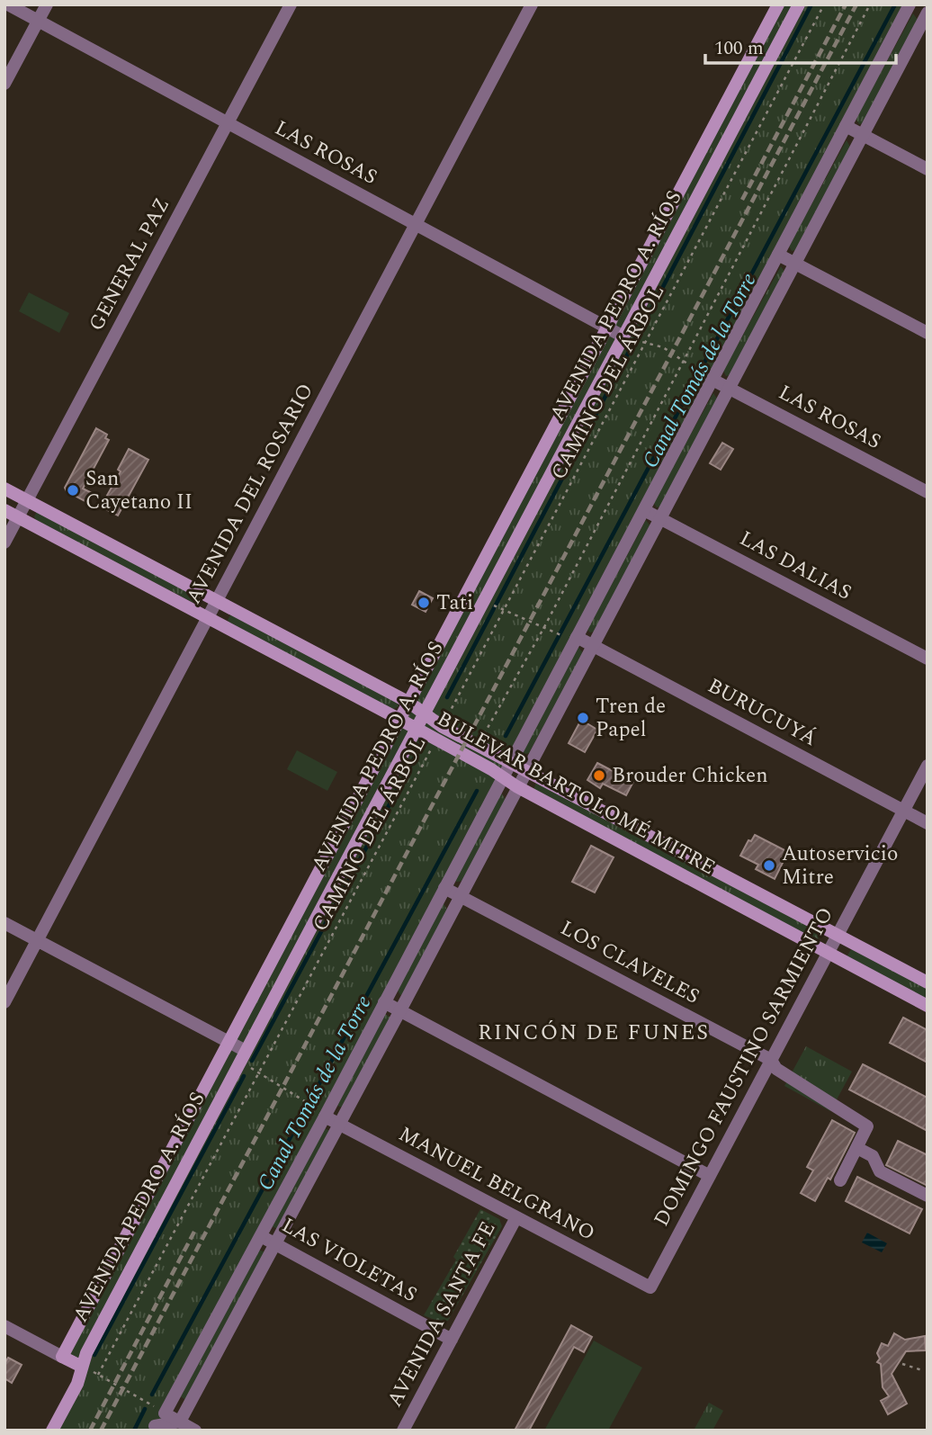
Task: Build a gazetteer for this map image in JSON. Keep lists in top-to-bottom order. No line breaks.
{"streets":{"main road":["AVENIDA PEDRO A. RÍOS","BULEVAR BARTOLOMÉ MITRE"],"street":["LAS ROSAS","GENERAL PAZ","AVENIDA DEL ROSARIO","LAS DALIAS","BURUCUYÁ","LOS CLAVELES","DOMINGO FAUSTINO SARMIENTO","MANUEL BELGRANO","LAS VIOLETAS","AVENIDA SANTA FE"],"path":["CAMINO DEL ÁRBOL"]},"crossings":[["LAS ROSAS","GENERAL PAZ"],["LAS ROSAS","AVENIDA PEDRO A. RÍOS"],["LAS ROSAS","AVENIDA DEL ROSARIO"],["GENERAL PAZ","BULEVAR BARTOLOMÉ MITRE"],["AVENIDA PEDRO A. RÍOS","BULEVAR BARTOLOMÉ MITRE"],["CAMINO DEL ÁRBOL","BULEVAR BARTOLOMÉ MITRE"],["AVENIDA DEL ROSARIO","BULEVAR BARTOLOMÉ MITRE"],["BURUCUYÁ","DOMINGO FAUSTINO SARMIENTO"],["BULEVAR BARTOLOMÉ MITRE","DOMINGO FAUSTINO SARMIENTO"],["LOS CLAVELES","DOMINGO FAUSTINO SARMIENTO"],["DOMINGO FAUSTINO SARMIENTO","MANUEL BELGRANO"],["MANUEL BELGRANO","AVENIDA SANTA FE"],["LAS VIOLETAS","AVENIDA SANTA FE"]],"districts":["RINCÓN DE FUNES"],"water":["Canal Tomás de la Torre"],"places":["San Cayetano II","Tati","Tren de Papel","Brouder Chicken","Autoservicio Mitre"],"scale_bar":"100 m"}
